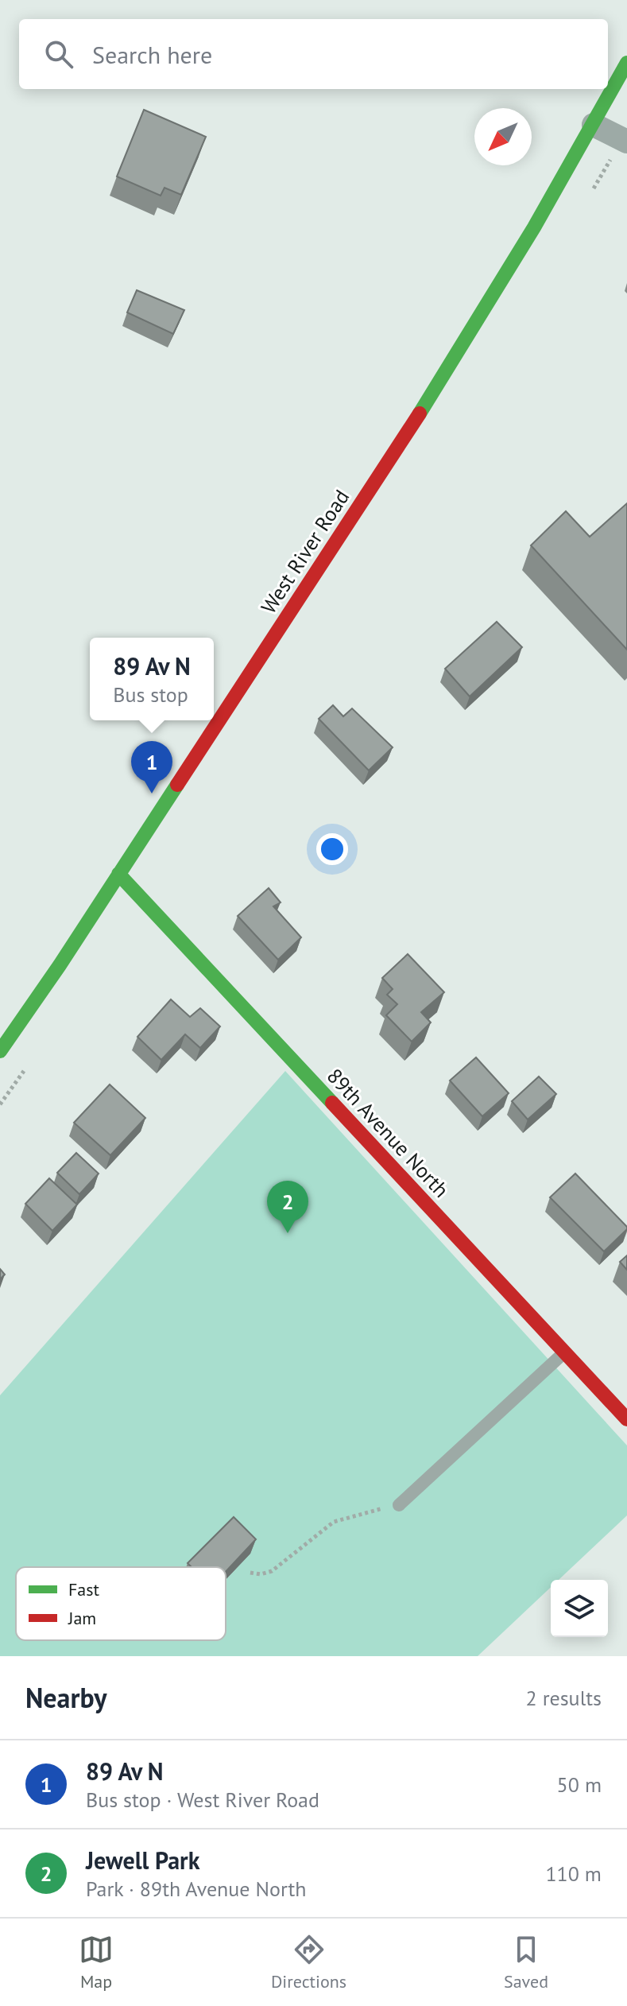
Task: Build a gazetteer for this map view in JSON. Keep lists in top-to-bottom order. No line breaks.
{"streets":{"street":["West River Road","89th Avenue North"]},"crossings":[["West River Road","89th Avenue North"]],"legend":["Fast","Jam"],"north":"bottom left","page":{"search":"Search here","popup":["89 Av N","Bus stop"],"pins":["1","2"],"heading":["Nearby","2 results"],"list":[{"mark":"1","name":"89 Av N","note":"Bus stop · West River Road","value":"50 m"},{"mark":"2","name":"Jewell Park","note":"Park · 89th Avenue North","value":"110 m"}],"nav":["Map","Directions","Saved"]}}
